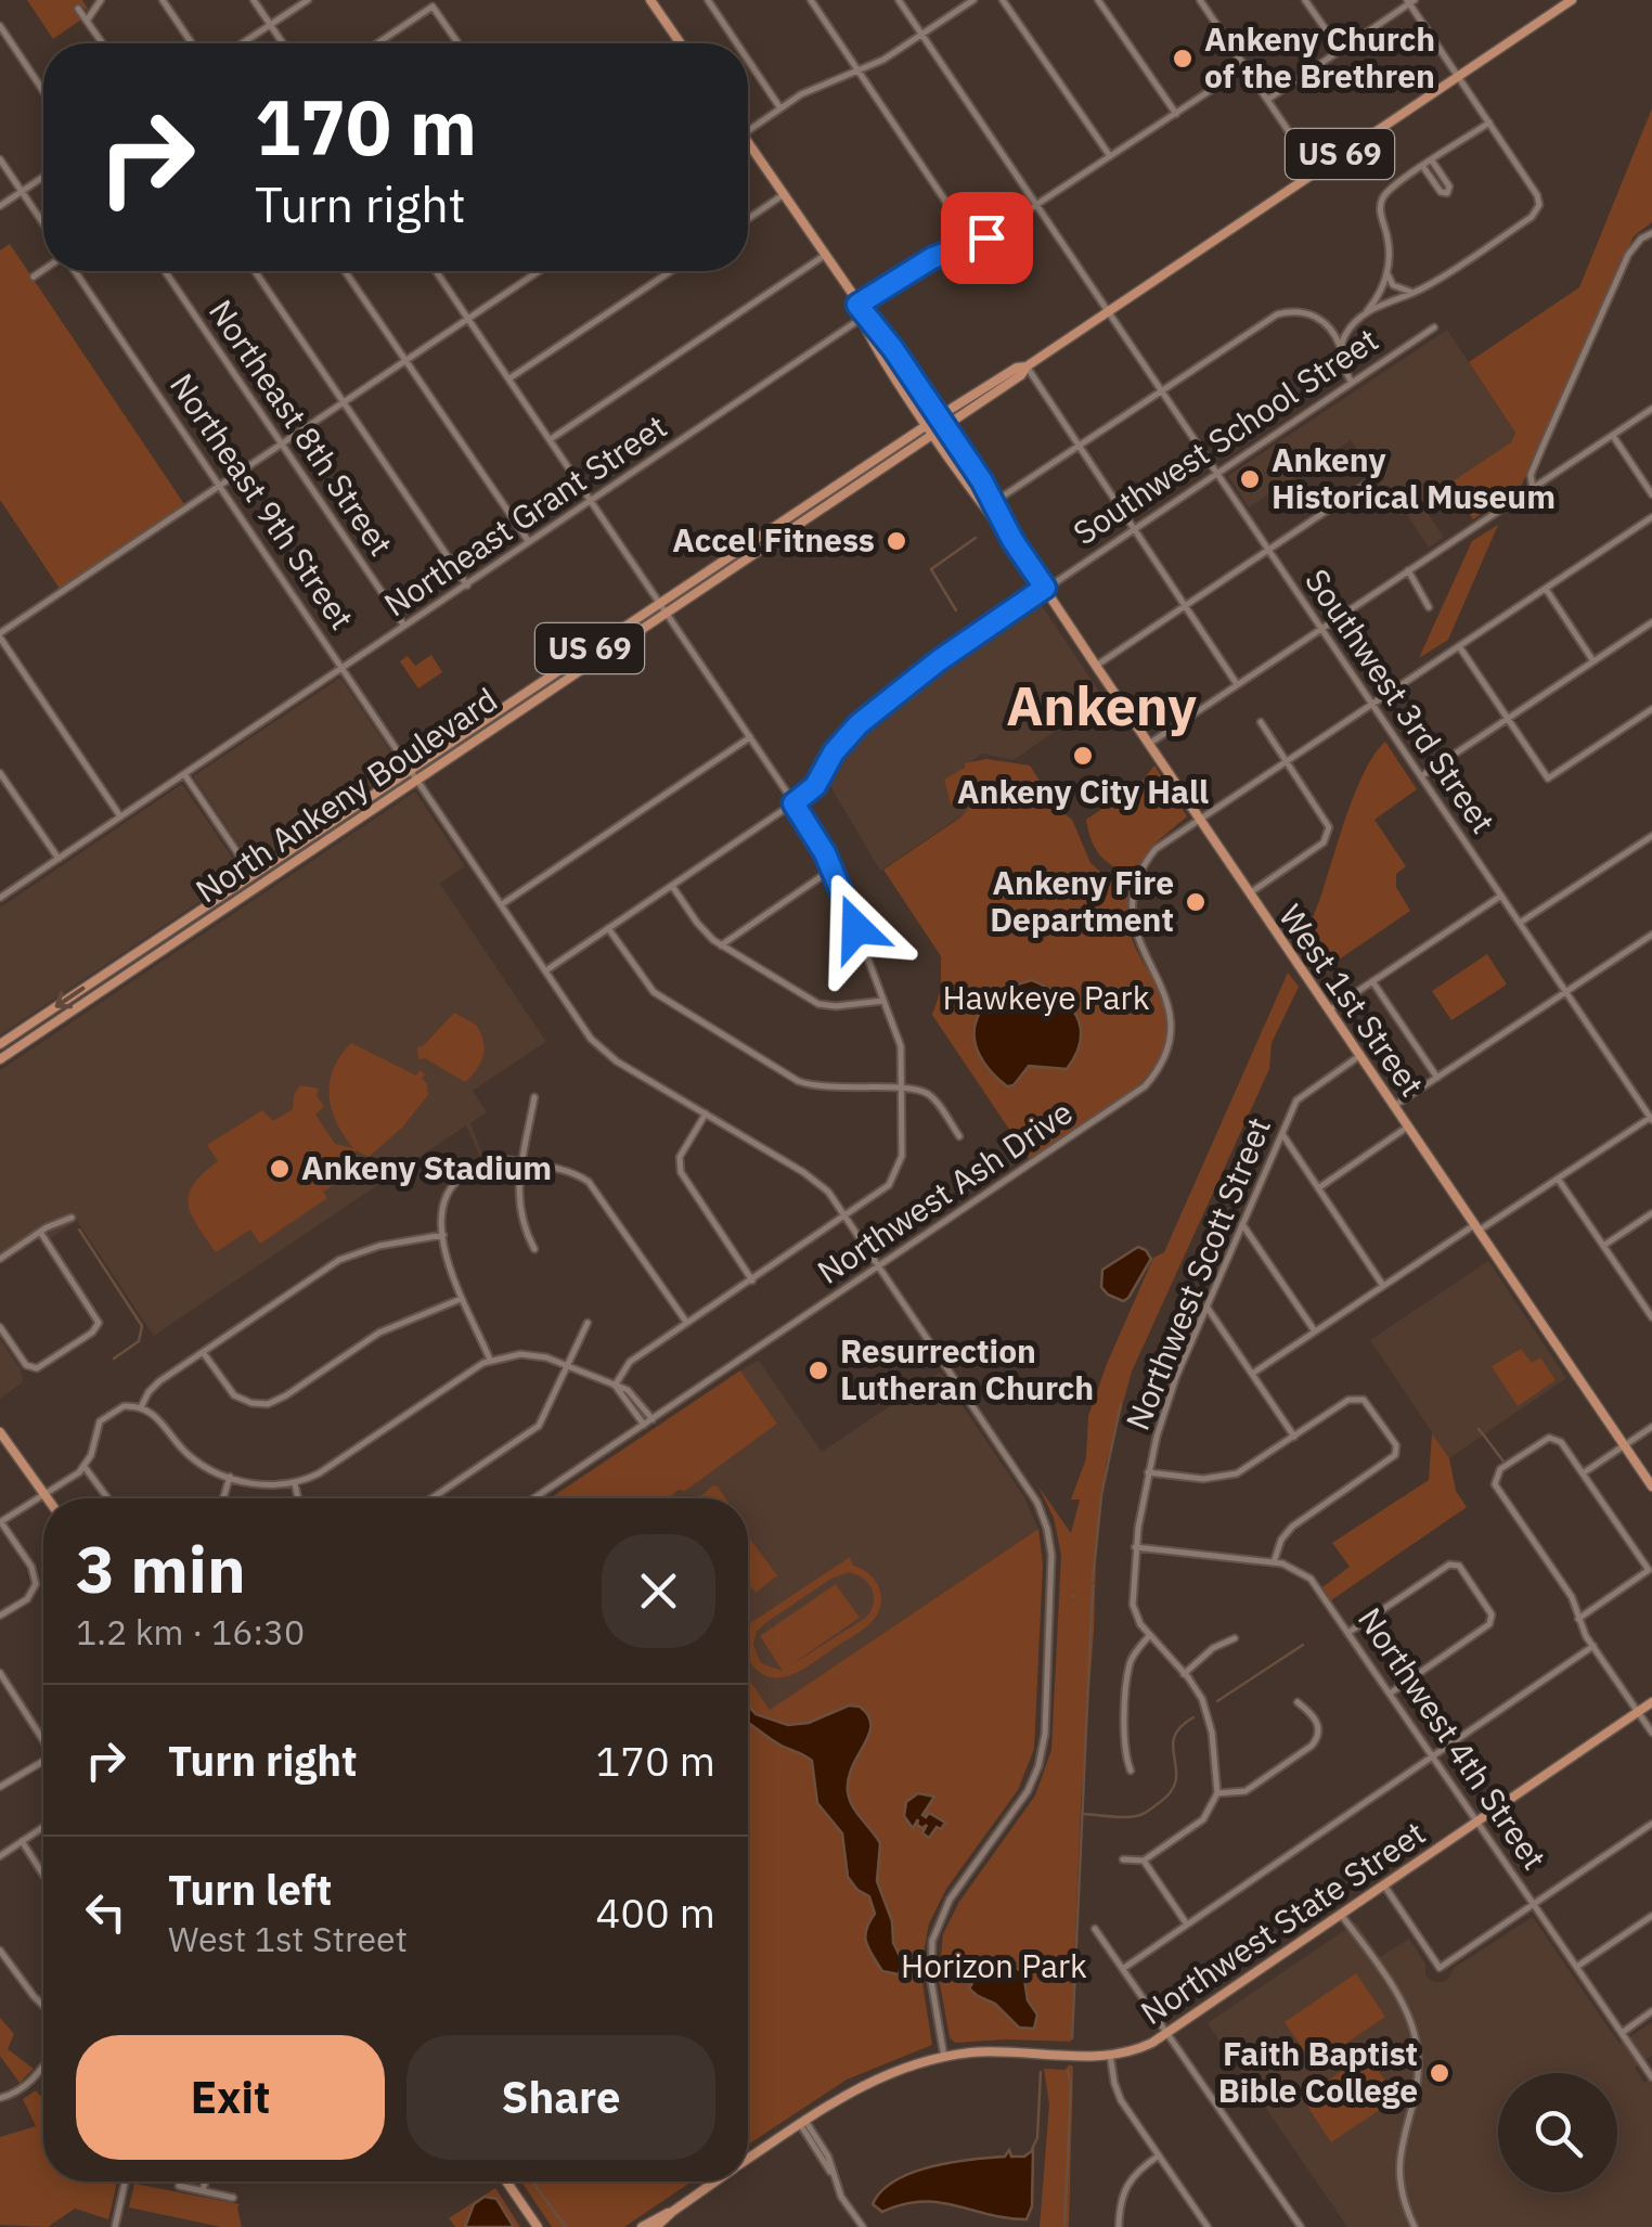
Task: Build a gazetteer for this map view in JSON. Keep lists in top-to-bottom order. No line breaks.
{"streets":{"main road":["US 69","North Ankeny Boulevard","West 1st Street","Northwest State Street"],"street":["Northeast 8th Street","Southwest School Street","Northeast 9th Street","Northeast Grant Street","Southwest 3rd Street","Northwest Ash Drive","Northwest Scott Street","Northwest 4th Street"]},"crossings":[["US 69","Southwest 3rd Street"],["US 69","North Ankeny Boulevard"],["US 69","West 1st Street"],["Northeast 8th Street","Northeast Grant Street"],["Southwest School Street","Northeast 9th Street"],["Southwest School Street","Southwest 3rd Street"],["Southwest School Street","West 1st Street"],["Northeast 9th Street","Northeast Grant Street"],["Northeast 9th Street","North Ankeny Boulevard"],["Northeast 9th Street","Northwest Ash Drive"],["Northeast 9th Street","Northwest State Street"],["Southwest 3rd Street","Northwest Ash Drive"],["North Ankeny Boulevard","West 1st Street"],["West 1st Street","Northwest Ash Drive"],["West 1st Street","Northwest Scott Street"],["Northwest Scott Street","Northwest 4th Street"],["Northwest 4th Street","Northwest State Street"]],"districts":["Ankeny"],"parks":["Hawkeye Park","Horizon Park"],"places":["Ankeny Church of the Brethren","Ankeny Historical Museum","Accel Fitness","Ankeny City Hall","Ankeny Fire Department","Ankeny Stadium","Resurrection Lutheran Church","Faith Baptist Bible College"],"page":{"turn":["170 m","Turn right"],"heading":["3 min","1.2 km · 16:30"],"list":[{"name":"Turn right","value":"170 m"},{"name":"Turn left","note":"West 1st Street","value":"400 m"}],"buttons":["Exit","Share"]}}
